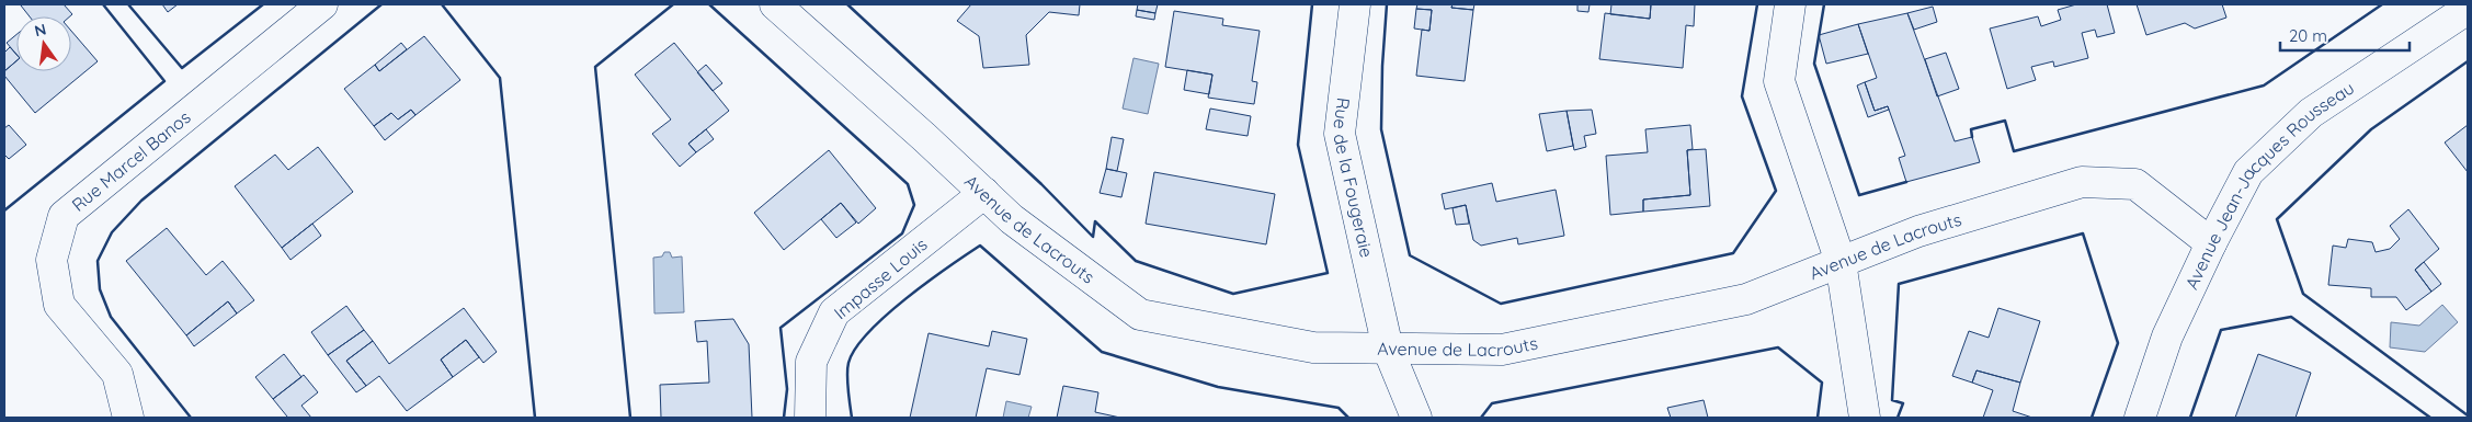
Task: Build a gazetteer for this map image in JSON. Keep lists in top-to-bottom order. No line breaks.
{"streets":{"street":["Rue Marcel Banos","Rue de la Fougeraie","Avenue Jean-Jacques Rousseau","Avenue de Lacrouts","Impasse Louis"]},"crossings":[["Rue de la Fougeraie","Avenue de Lacrouts"],["Avenue Jean-Jacques Rousseau","Avenue de Lacrouts"],["Avenue de Lacrouts","Impasse Louis"]],"scale_bar":"20 m","north":"top"}
